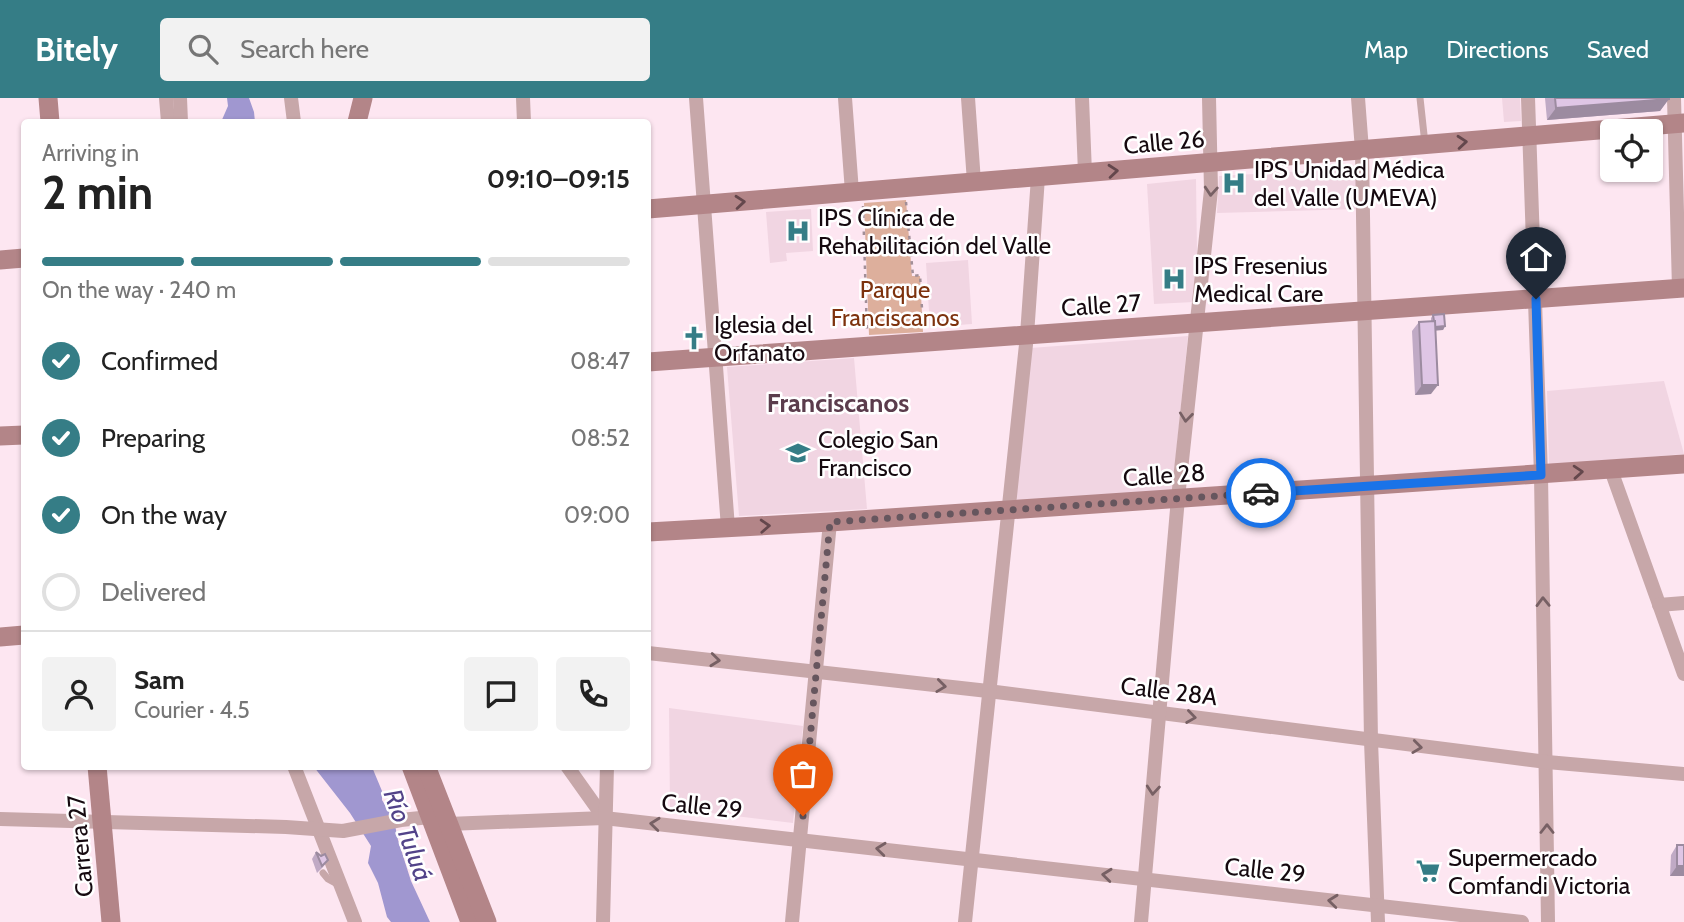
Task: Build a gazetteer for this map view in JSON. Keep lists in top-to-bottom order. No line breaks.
{"streets":{"street":["Calle 26","Calle 27","Calle 28","Calle 28A","Calle 29","Carrera 27"]},"crossings":[["Calle 29","Carrera 27"]],"one_way":["Calle 26","Calle 28A","Calle 29"],"districts":["Franciscanos"],"water":["Río Tuluá"],"parks":["Parque Franciscanos"],"places":{"hospital":["IPS Unidad Médica del Valle (UMEVA)","IPS Clínica de Rehabilitación del Valle","IPS Fresenius Medical Care"],"church":["Iglesia del Orfanato"],"school or university":["Colegio San Francisco"],"supermarket":["Supermercado Comfandi Victoria"]},"page":{"header":"Bitely","search":"Search here","nav":["Map","Directions","Saved"],"heading":["2 min","Arriving in","09:10–09:15"],"panel":["Sam","Courier · 4.5"],"bar":"On the way · 240 m","list":[["Confirmed","08:47"],["Preparing","08:52"],["On the way","09:00"],"Delivered"]}}
